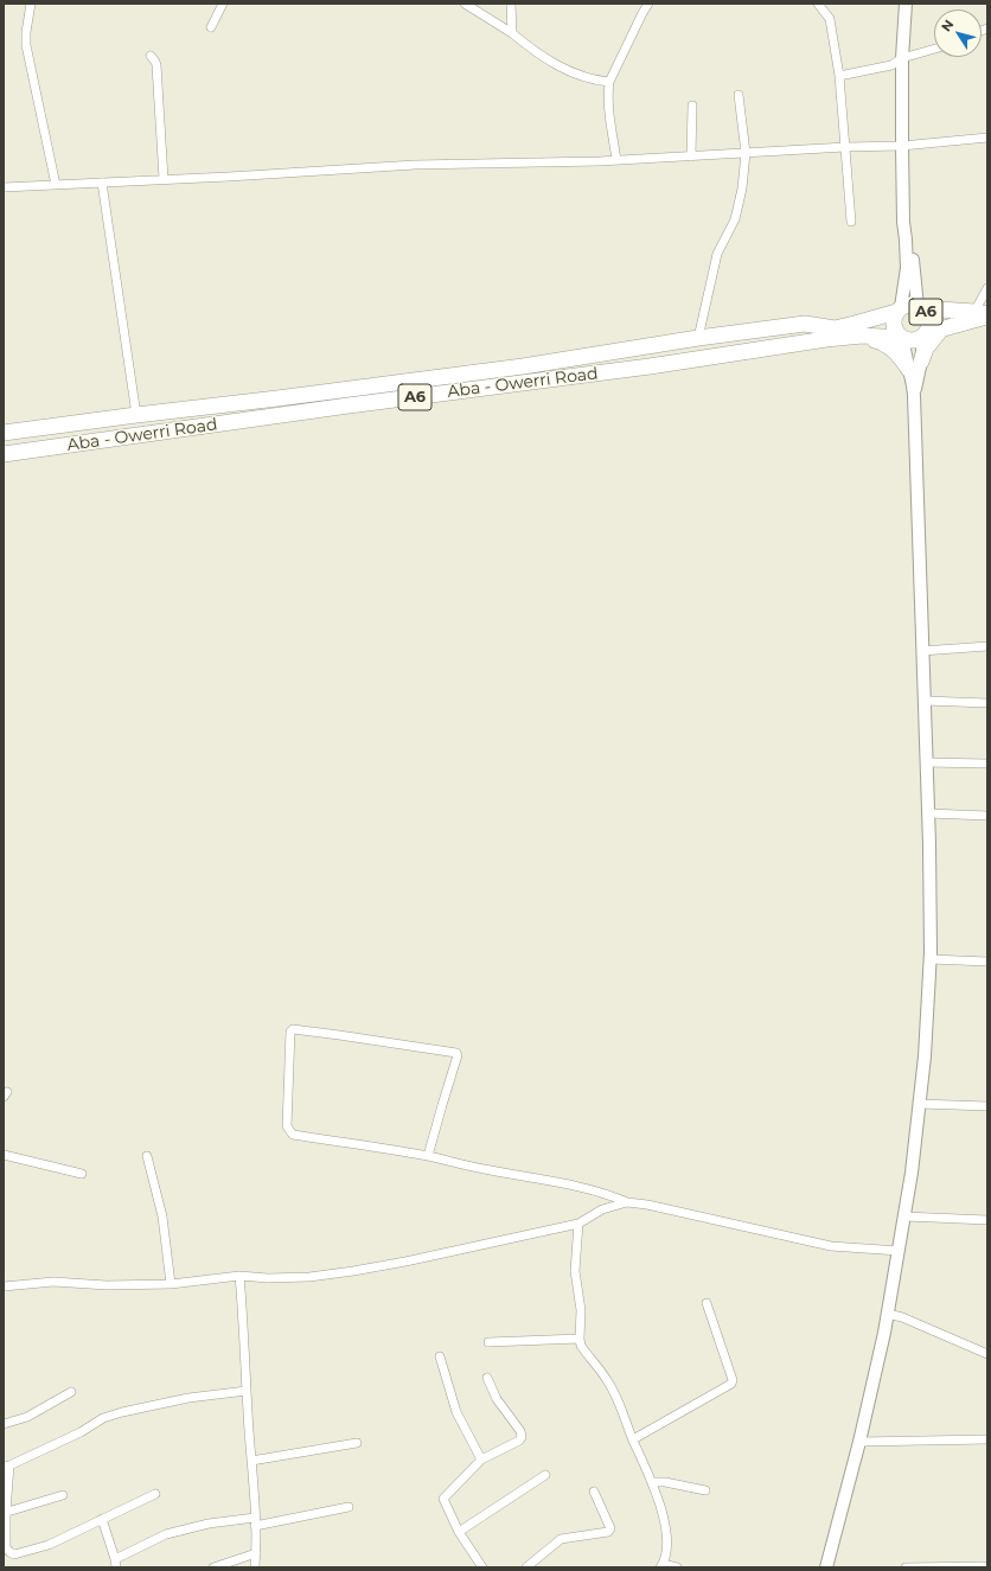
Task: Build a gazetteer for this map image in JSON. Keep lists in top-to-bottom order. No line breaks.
{"streets":{"highway":["A6","Aba - Owerri Road"]},"crossings":[["A6","Aba - Owerri Road"]],"north":"top left"}
